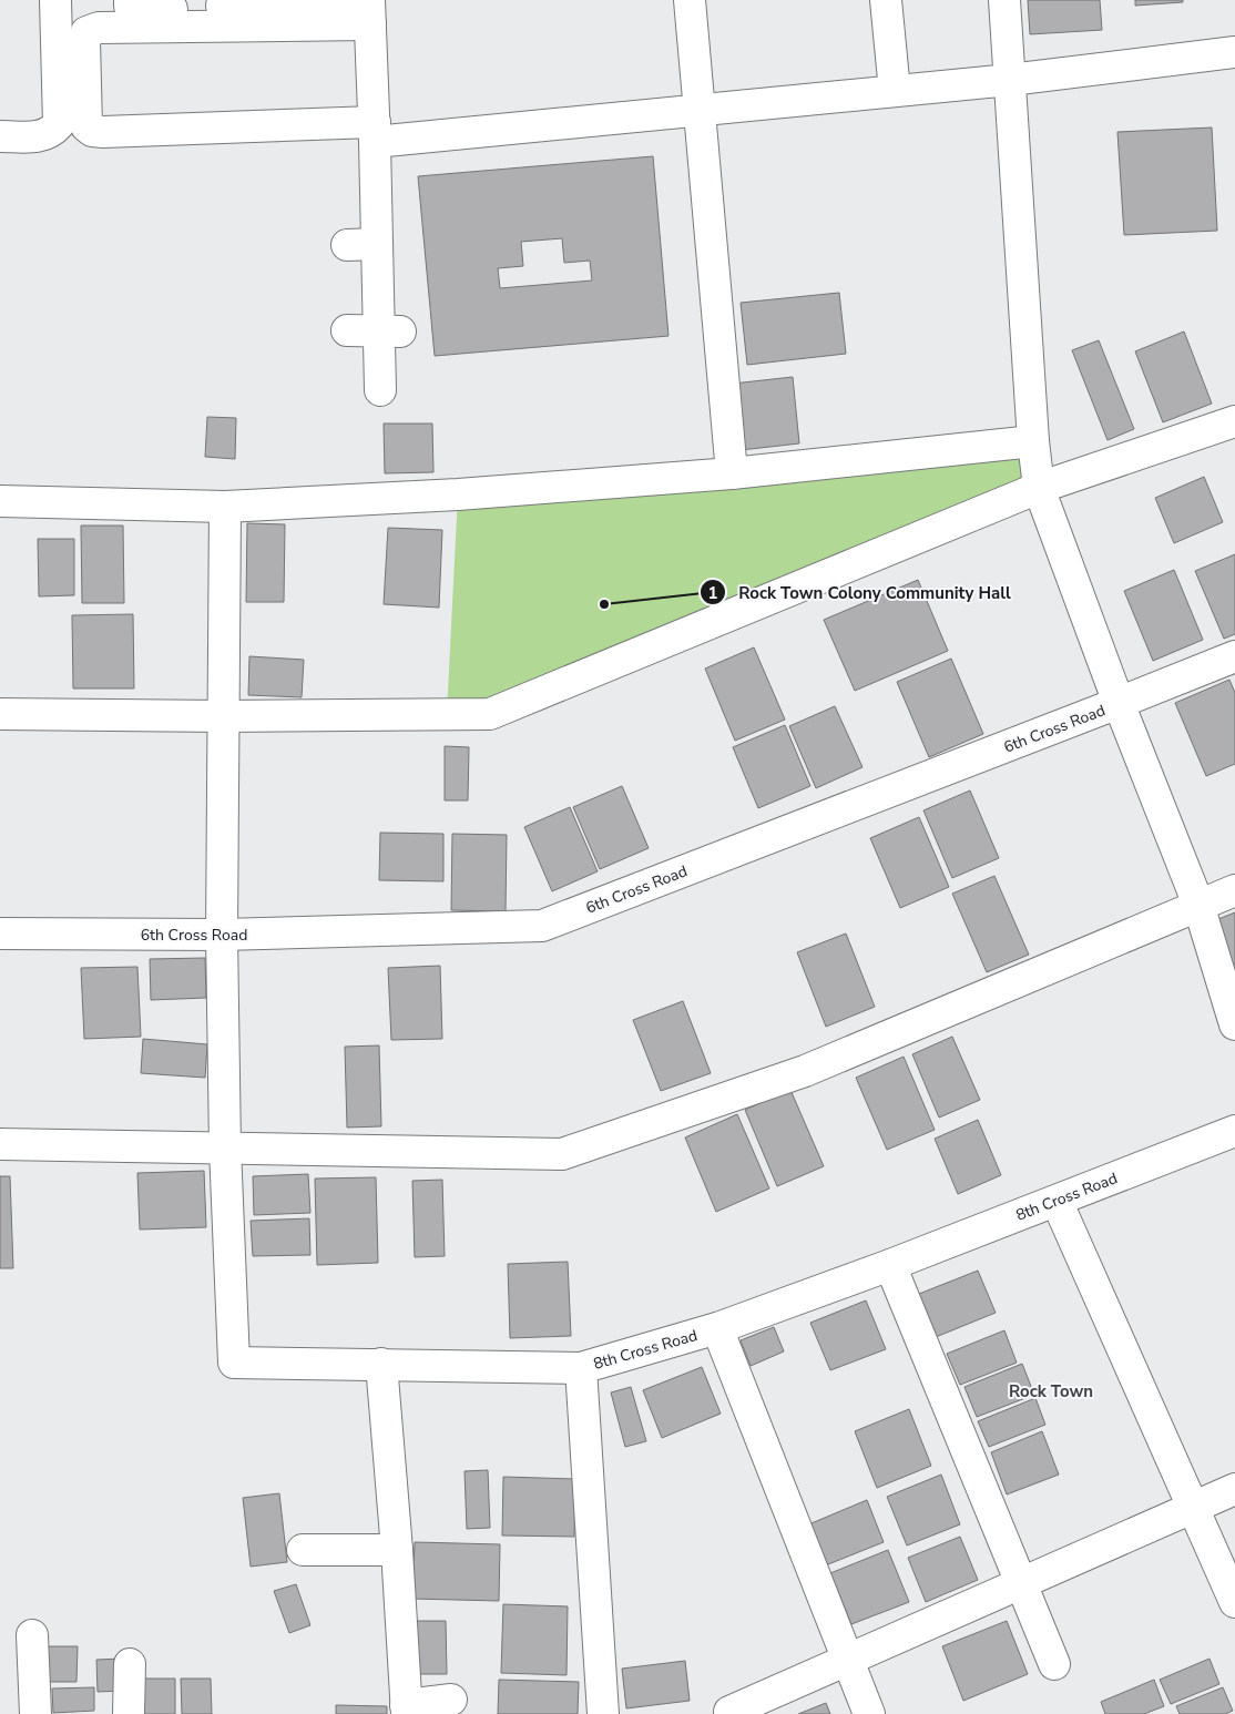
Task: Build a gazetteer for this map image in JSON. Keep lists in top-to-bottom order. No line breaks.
{"streets":{"street":["6th Cross Road","8th Cross Road"]},"districts":["Rock Town"],"places":["Rock Town Colony Community Hall"]}
